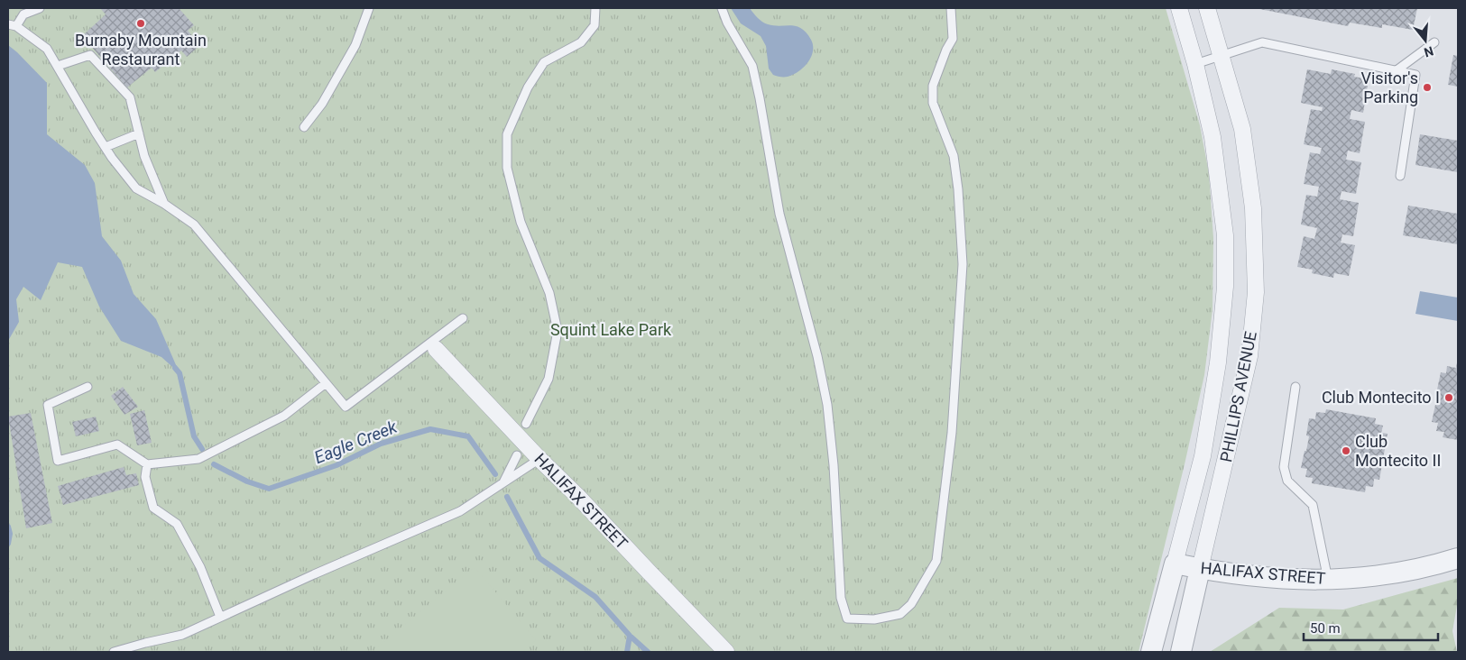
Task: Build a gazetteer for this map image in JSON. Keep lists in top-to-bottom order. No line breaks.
{"streets":{"street":["PHILLIPS AVENUE","HALIFAX STREET"]},"crossings":[["PHILLIPS AVENUE","HALIFAX STREET"]],"water":["Eagle Creek"],"parks":["Squint Lake Park"],"places":["Burnaby Mountain Restaurant","Visitor's Parking","Club Montecito I","Club Montecito II"],"scale_bar":"50 m","north":"bottom"}
